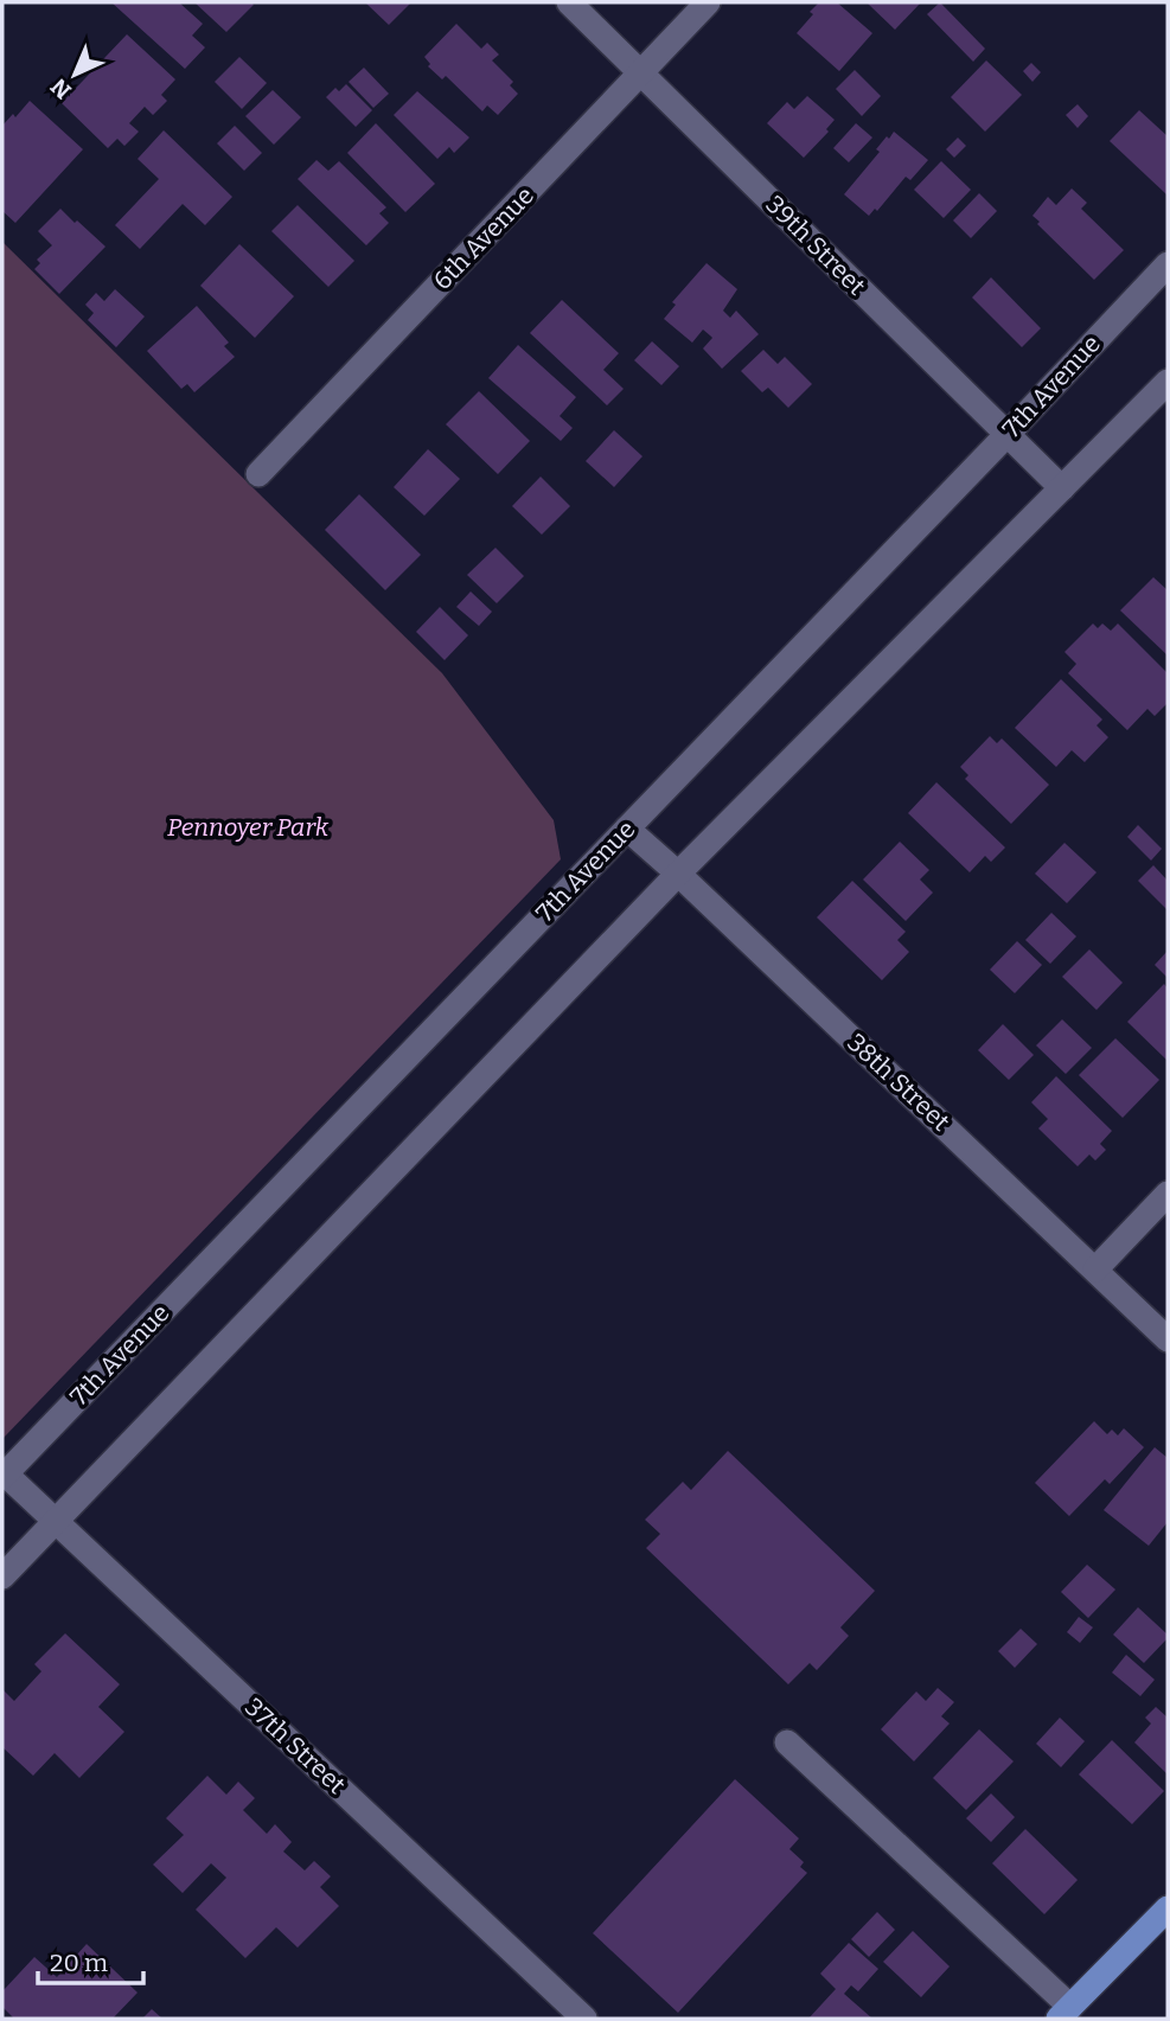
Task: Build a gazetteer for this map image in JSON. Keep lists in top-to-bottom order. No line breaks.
{"streets":{"street":["6th Avenue","39th Street","7th Avenue","38th Street","37th Street"]},"crossings":[["6th Avenue","39th Street"],["39th Street","7th Avenue"],["7th Avenue","38th Street"],["7th Avenue","37th Street"]],"parks":["Pennoyer Park"],"scale_bar":"20 m","north":"bottom left"}
